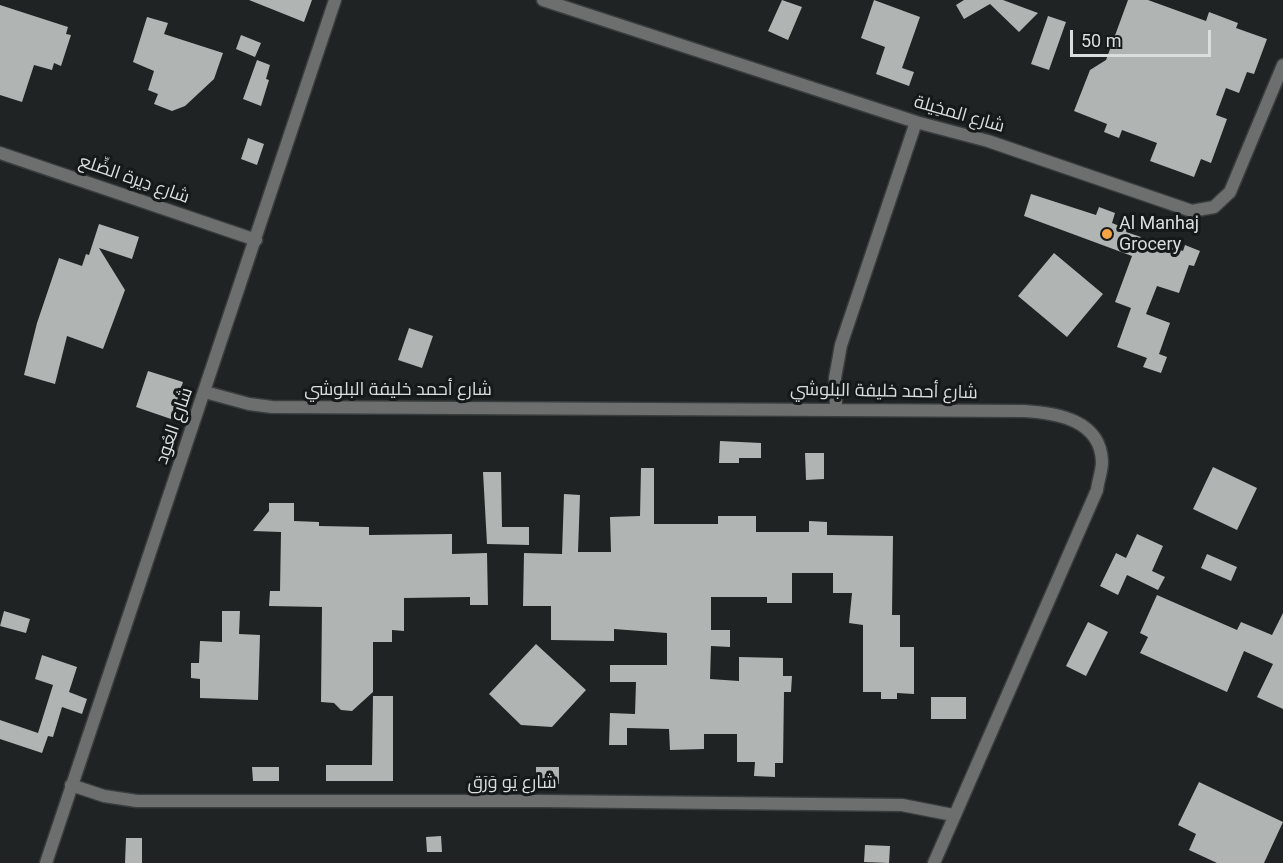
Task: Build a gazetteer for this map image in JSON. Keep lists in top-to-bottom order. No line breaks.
{"streets":{"street":["شارع المخِيلة","شارع دِيرة الضِّلع","شارع أحمد خليفة البلوشي","شارع العُود","شارع يَو وَرَق"]},"crossings":[["شارع دِيرة الضِّلع","شارع العُود"],["شارع أحمد خليفة البلوشي","شارع العُود"],["شارع أحمد خليفة البلوشي","شارع يَو وَرَق"],["شارع العُود","شارع يَو وَرَق"]],"places":["Al Manhaj Grocery"],"scale_bar":"50 m"}
